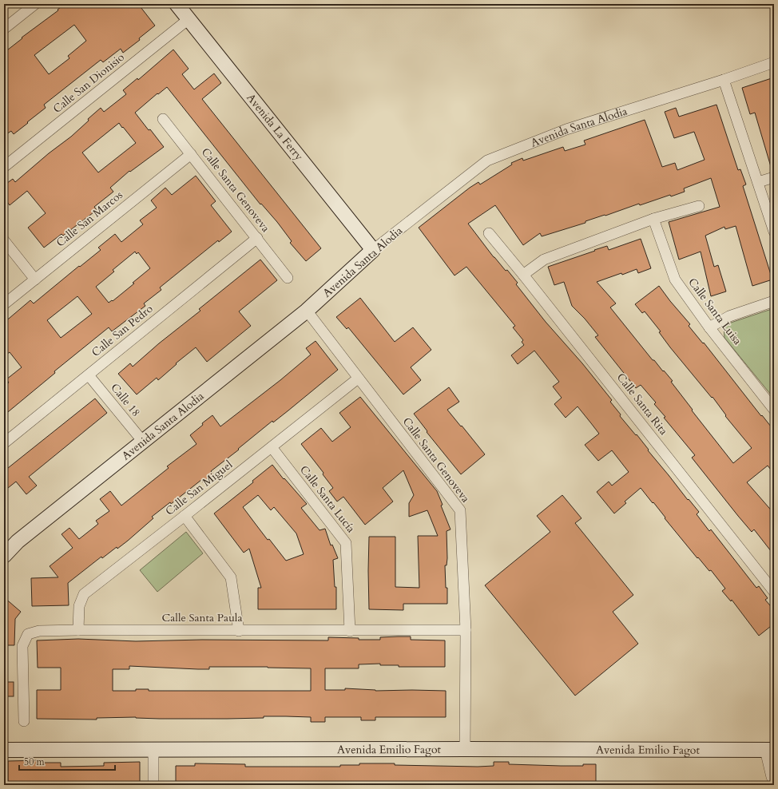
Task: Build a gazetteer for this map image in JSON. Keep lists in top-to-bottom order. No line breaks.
{"streets":{"street":["Calle San Dionisio","Avenida La Ferry","Avenida Santa Alodia","Calle Santa Genoveva","Calle San Marcos","Calle Santa Luisa","Calle San Pedro","Calle 18","Calle Santa Rita","Calle San Miguel","Calle Santa Lucía","Calle Santa Paula","Avenida Emilio Fagot"]},"crossings":[["Calle San Dionisio","Avenida La Ferry"],["Avenida La Ferry","Avenida Santa Alodia"],["Avenida Santa Alodia","Calle Santa Genoveva"],["Avenida Santa Alodia","Calle 18"],["Calle Santa Genoveva","Calle San Marcos"],["Calle Santa Genoveva","Calle San Pedro"],["Calle Santa Genoveva","Calle San Miguel"],["Calle Santa Genoveva","Calle Santa Paula"],["Calle Santa Genoveva","Avenida Emilio Fagot"],["Calle San Pedro","Calle 18"],["Calle San Miguel","Calle Santa Lucía"],["Calle San Miguel","Calle Santa Paula"],["Calle Santa Lucía","Calle Santa Paula"]],"scale_bar":"50 m"}
